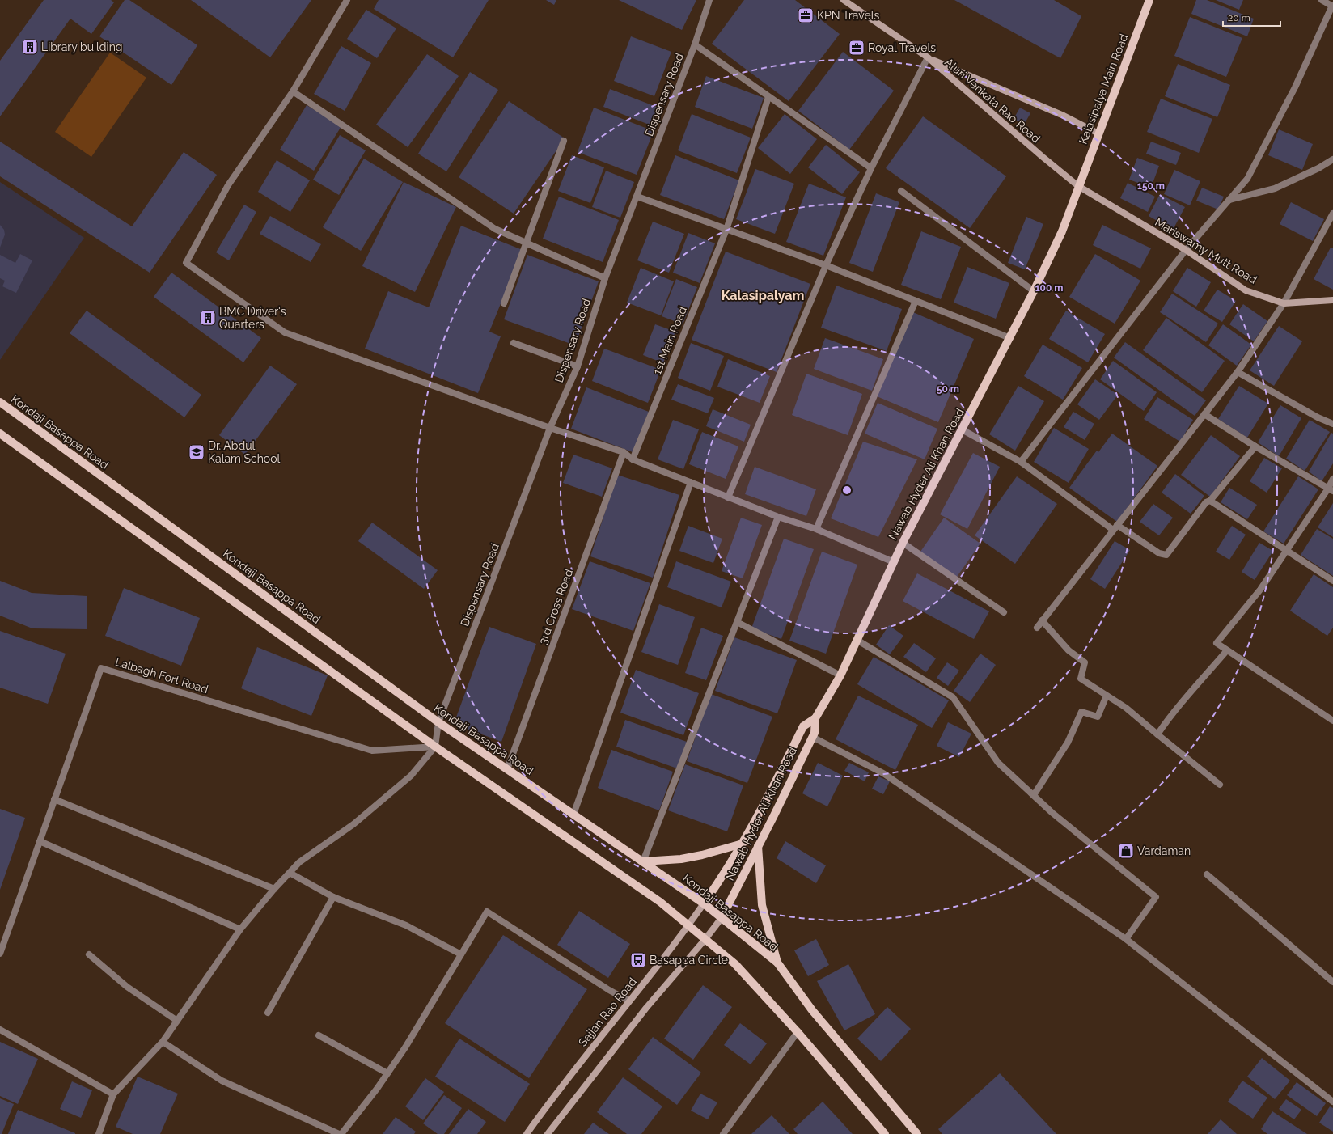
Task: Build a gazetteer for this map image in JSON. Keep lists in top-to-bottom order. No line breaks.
{"streets":{"main road":["Kalasipalya Main Road","Aluri Venkata Rao Road","Mariswamy Mutt Road","Kondaji Basappa Road","Nawab Hyder Ali Khan Road","Sajjan Rao Road"],"street":["Dispensary Road","1st Main Road","3rd Cross Road","Lalbagh Fort Road"]},"crossings":[["Kalasipalya Main Road","Aluri Venkata Rao Road"],["Kalasipalya Main Road","Mariswamy Mutt Road"],["Kalasipalya Main Road","Nawab Hyder Ali Khan Road"],["Dispensary Road","Kondaji Basappa Road"],["Dispensary Road","Lalbagh Fort Road"],["Aluri Venkata Rao Road","Mariswamy Mutt Road"],["Aluri Venkata Rao Road","Nawab Hyder Ali Khan Road"],["Mariswamy Mutt Road","Nawab Hyder Ali Khan Road"],["Kondaji Basappa Road","Nawab Hyder Ali Khan Road"],["Kondaji Basappa Road","3rd Cross Road"],["Kondaji Basappa Road","Sajjan Rao Road"],["Nawab Hyder Ali Khan Road","Sajjan Rao Road"]],"districts":["Kalasipalyam"],"places":{"office":["KPN Travels","Royal Travels"],"building":["Library building","BMC Driver's Quarters"],"school or university":["Dr. Abdul Kalam School"],"shop":["Vardaman"],"bus stop":["Basappa Circle"]},"scale_bar":"20 m","rings":["150 m","100 m","50 m"]}
